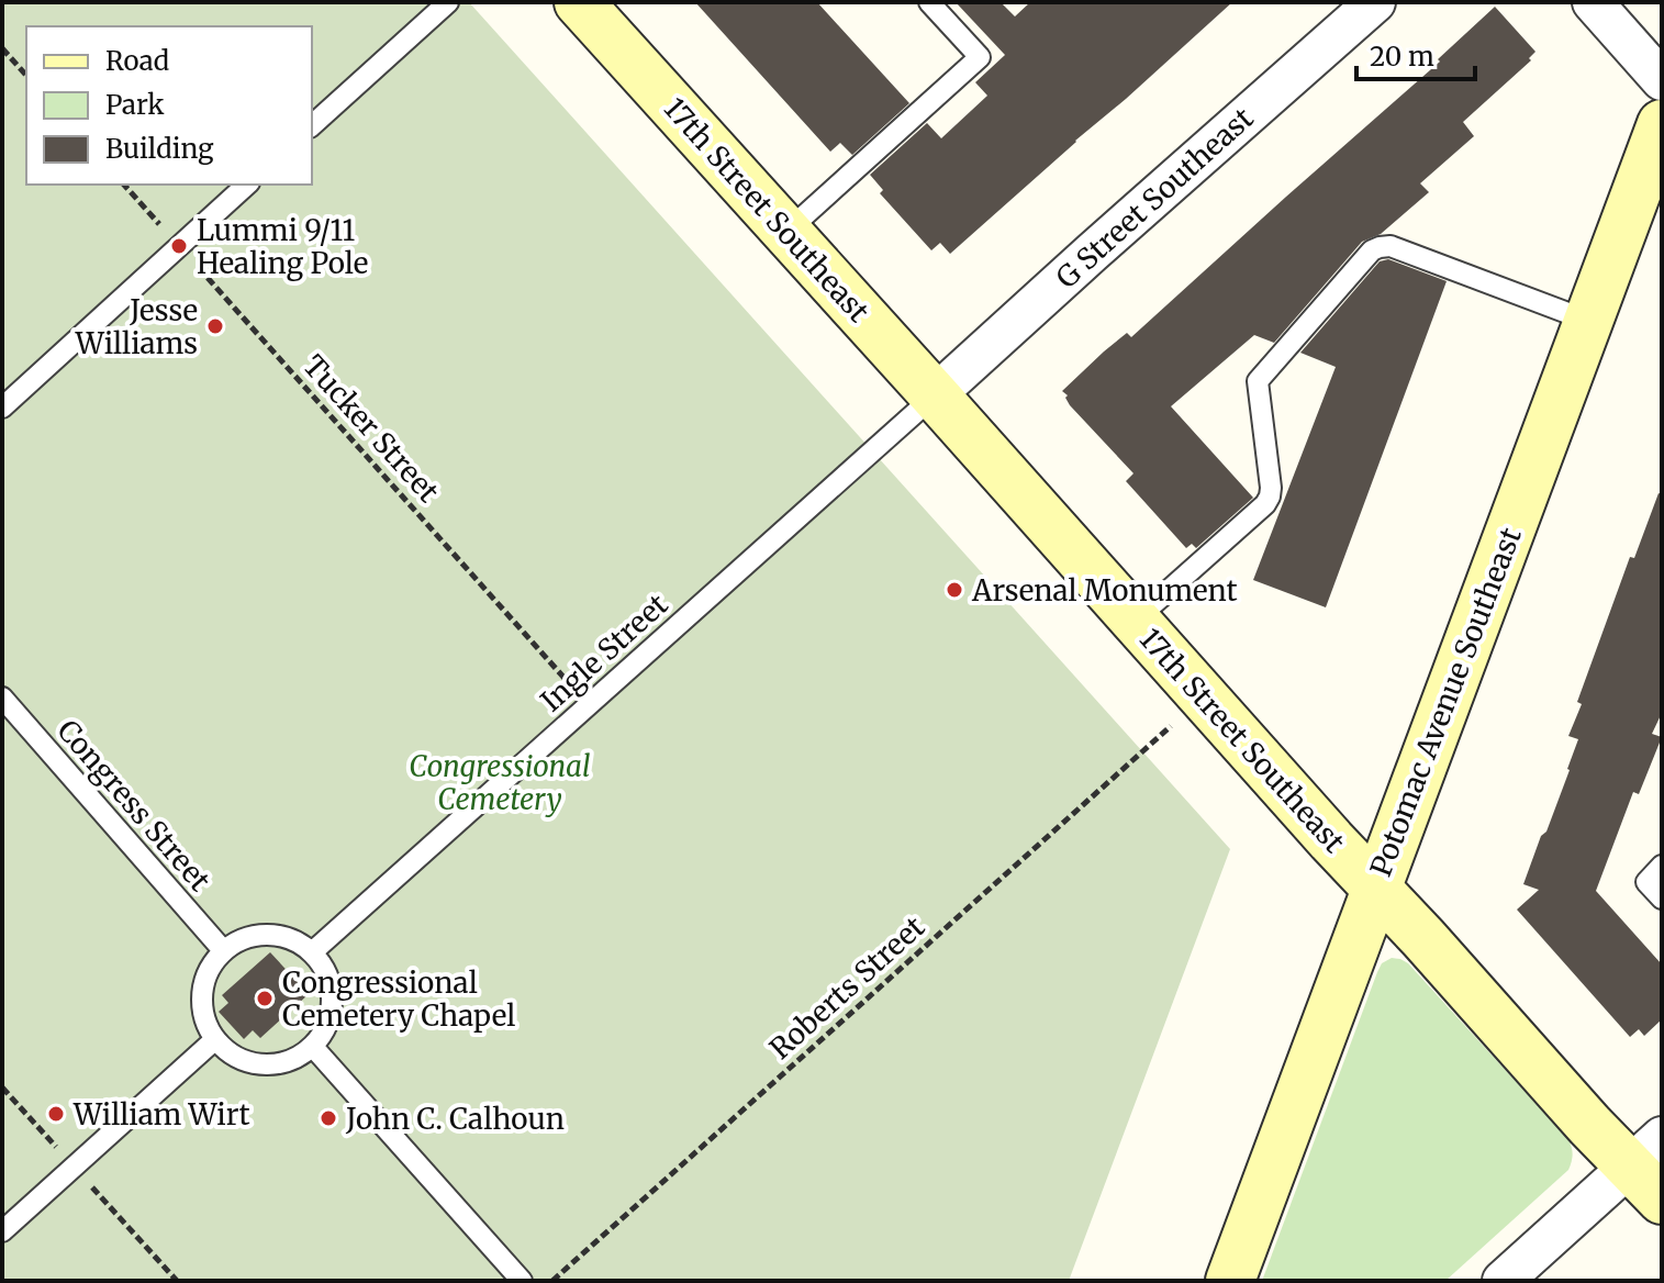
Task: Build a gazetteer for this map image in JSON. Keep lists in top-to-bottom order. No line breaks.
{"streets":{"main road":["17th Street Southeast","Potomac Avenue Southeast"],"street":["G Street Southeast"],"lane":["Ingle Street","Congress Street"],"path":["Tucker Street","Roberts Street"]},"crossings":[["G Street Southeast","17th Street Southeast"],["G Street Southeast","Ingle Street"],["17th Street Southeast","Ingle Street"],["17th Street Southeast","Potomac Avenue Southeast"],["Tucker Street","Ingle Street"],["Ingle Street","Congress Street"]],"parks":["Congressional Cemetery"],"places":["Lummi 9/11 Healing Pole","Jesse Williams","Arsenal Monument","Congressional Cemetery Chapel","William Wirt","John C. Calhoun"],"legend":["Road","Park","Building"],"scale_bar":"20 m"}
